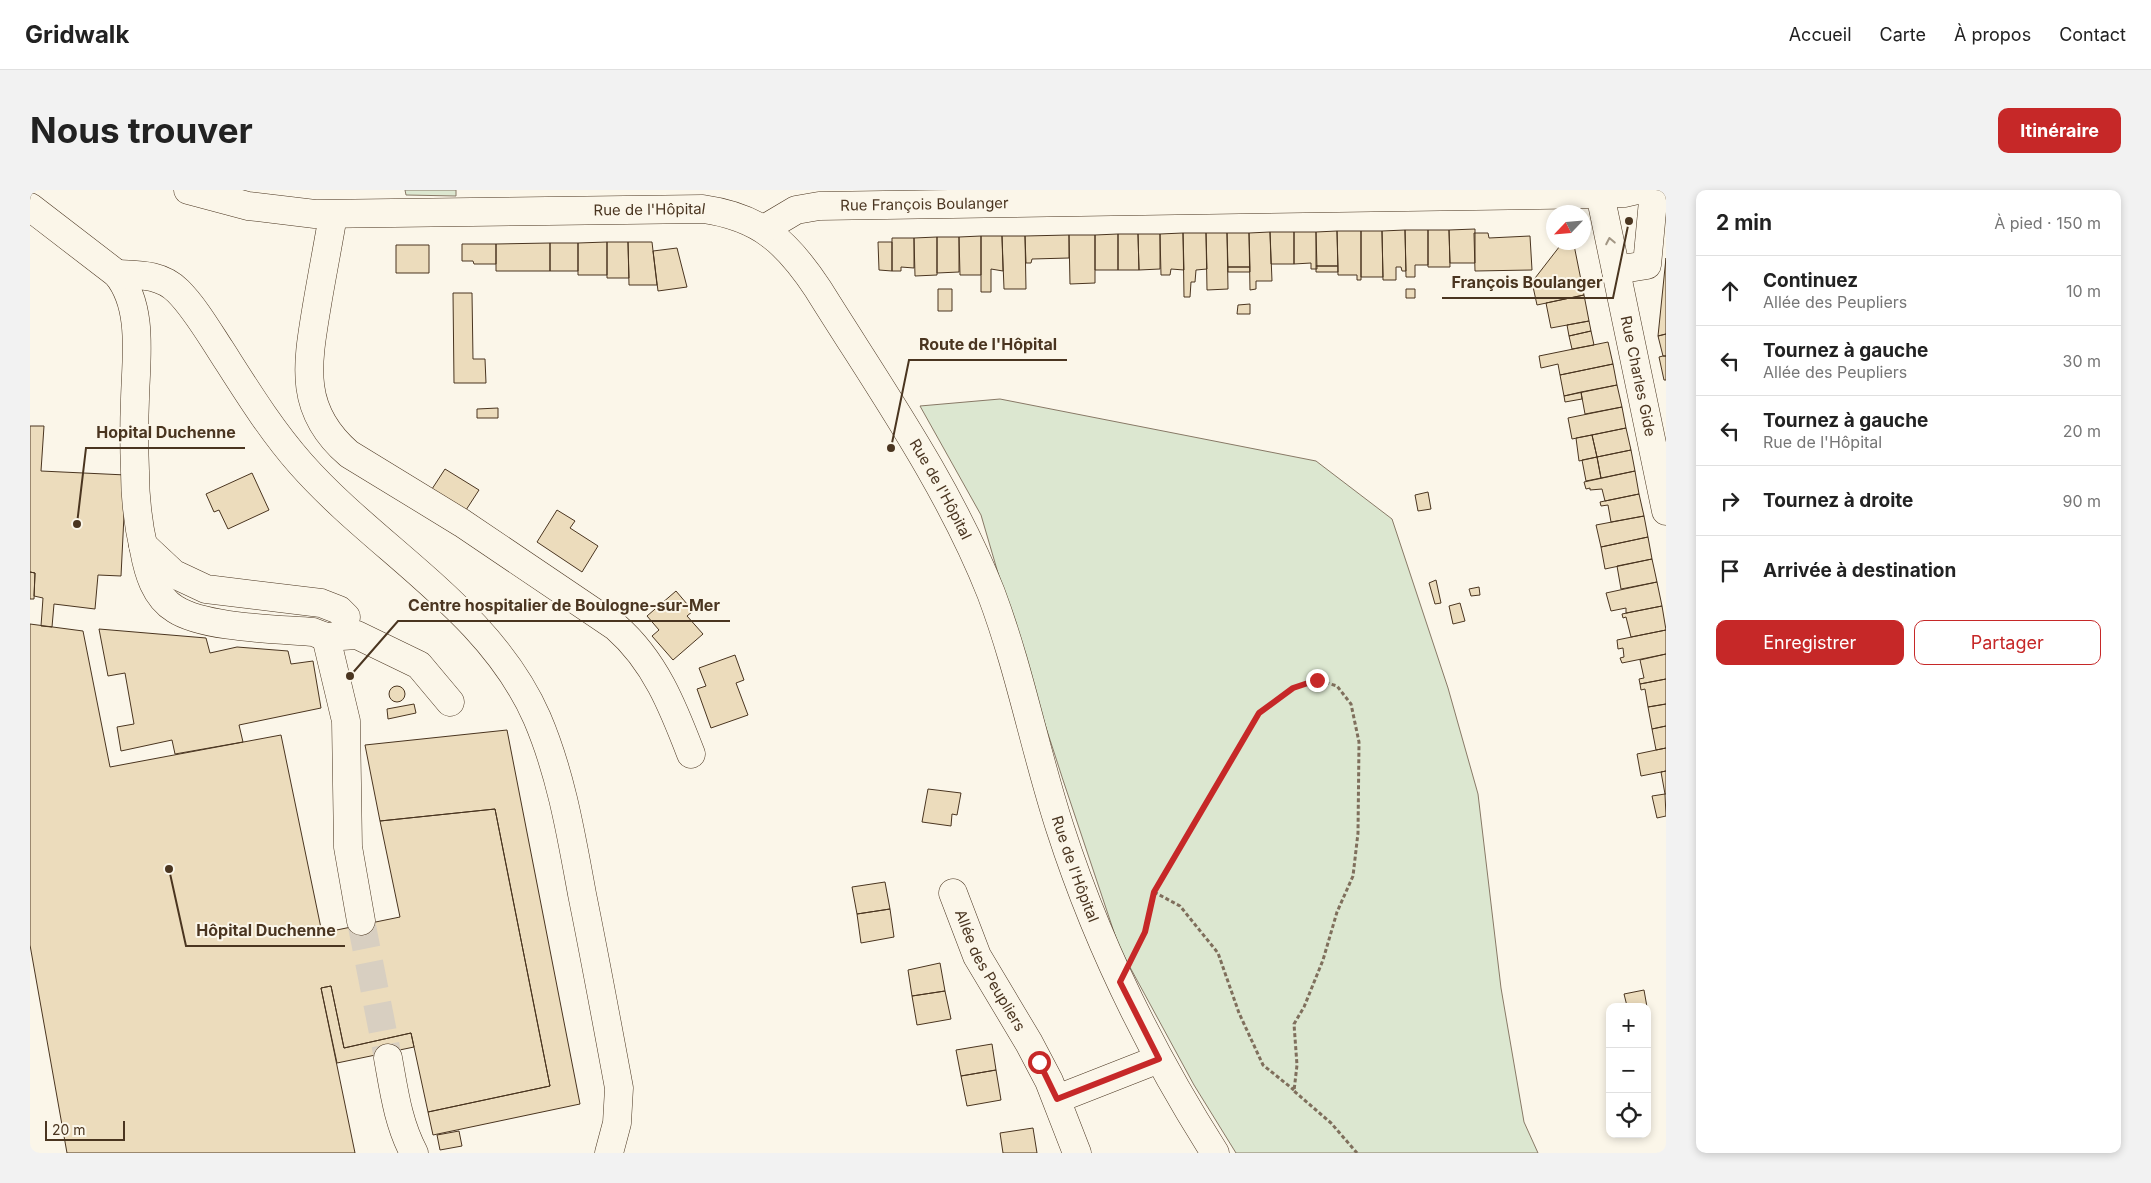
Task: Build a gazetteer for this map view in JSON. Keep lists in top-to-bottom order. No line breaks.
{"streets":{"street":["Rue François Boulanger","Rue de l'Hôpital","Rue Charles Gide","Allée des Peupliers"]},"crossings":[["Rue François Boulanger","Rue de l'Hôpital"],["Rue François Boulanger","Rue Charles Gide"]],"places":["François Boulanger","Route de l'Hôpital","Hopital Duchenne","Centre hospitalier de Boulogne-sur-Mer","Hôpital Duchenne"],"scale_bar":"20 m","north":"bottom left","page":{"header":"Gridwalk","nav":["Accueil","Carte","À propos","Contact"],"buttons":["Itinéraire",["Enregistrer","Partager"]],"title":"Nous trouver","heading":["2 min","À pied · 150 m"],"list":[["Continuez","Allée des Peupliers","10 m"],["Tournez à gauche","Allée des Peupliers","30 m"],["Tournez à gauche","Rue de l'Hôpital","20 m"],["Tournez à droite","90 m"],"Arrivée à destination"],"map_buttons":["+","−"],"scale":"20 m"}}
